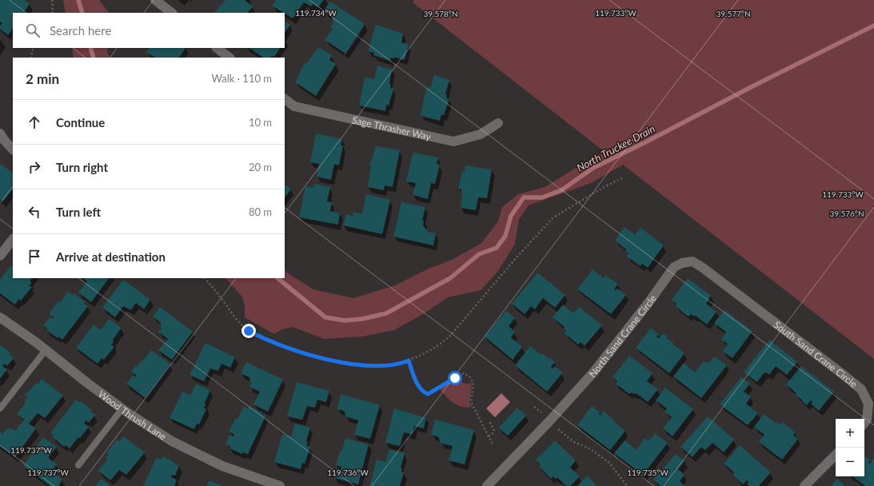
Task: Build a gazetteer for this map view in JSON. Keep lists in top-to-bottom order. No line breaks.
{"streets":{"street":["Sage Thrasher Way","North Sand Crane Circle","South Sand Crane Circle","Wood Thrush Lane"]},"crossings":[["North Sand Crane Circle","South Sand Crane Circle"]],"water":["North Truckee Drain"],"page":{"search":"Search here","heading":["2 min","Walk · 110 m"],"list":[["Continue","10 m"],["Turn right","20 m"],["Turn left","80 m"],"Arrive at destination"],"map_buttons":["+","−"]},"coordinates":["119.734°W","119.733°W","39.578°N","39.577°N","39.576°N","119.737°W","119.736°W","119.735°W"]}
